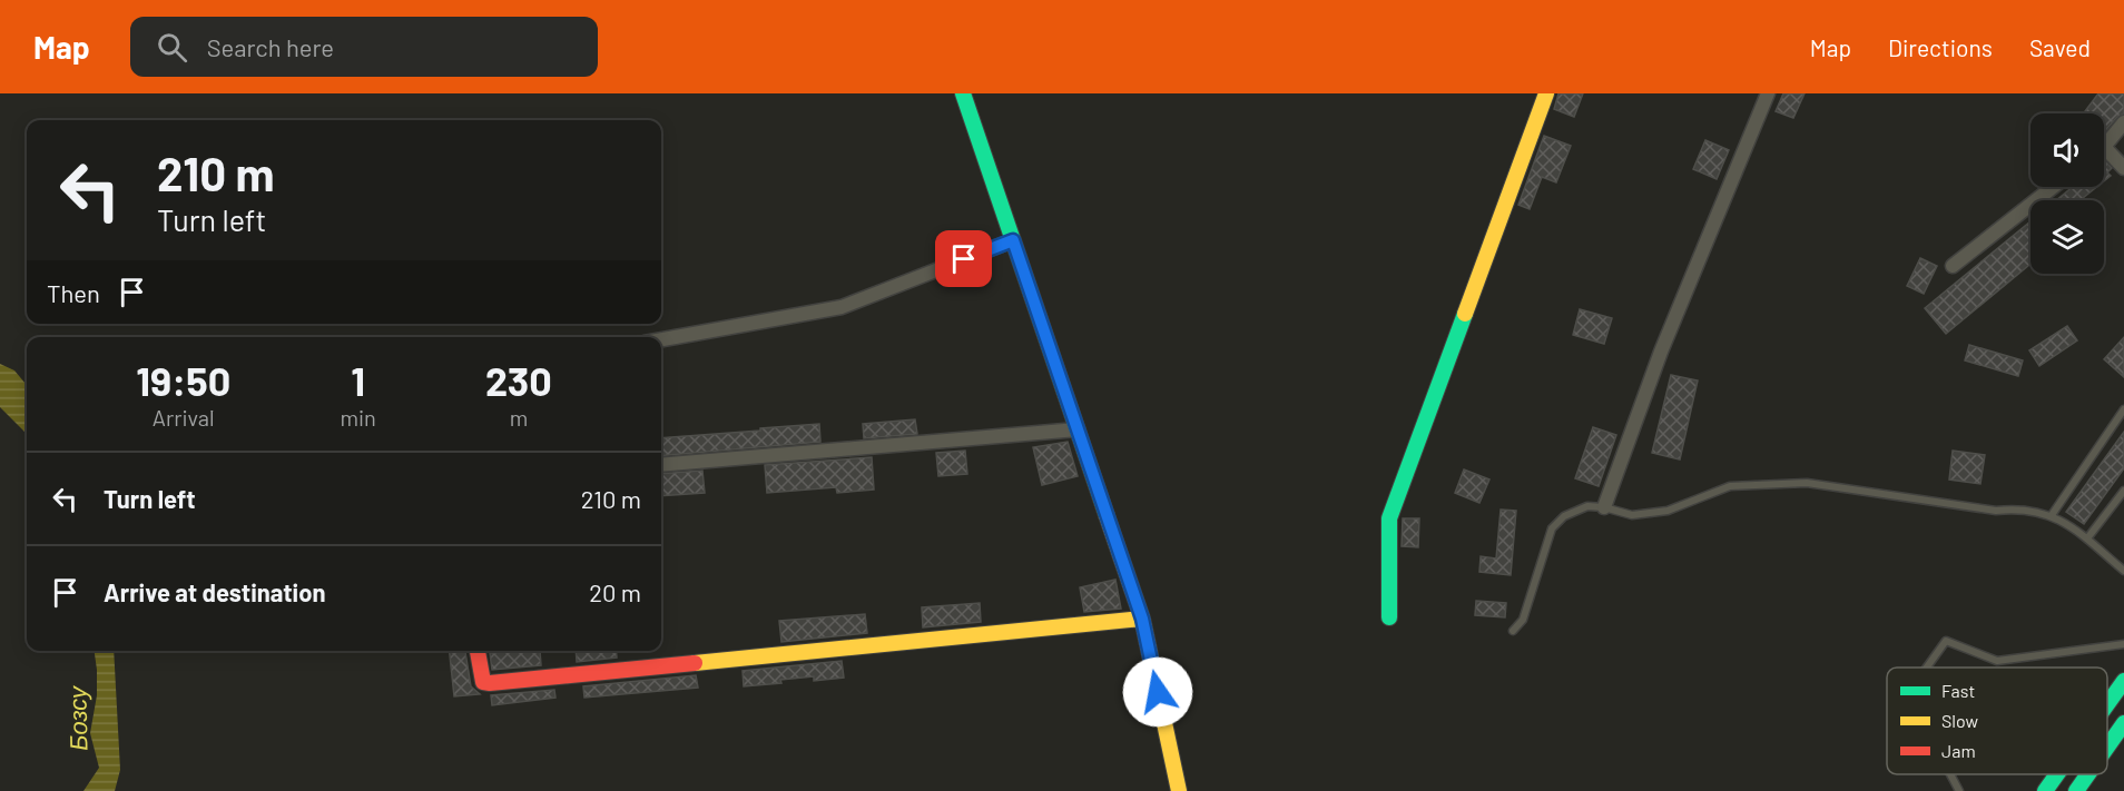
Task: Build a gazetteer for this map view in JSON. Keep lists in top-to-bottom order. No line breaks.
{"water":["Бозсу"],"legend":["Fast","Slow","Jam"],"page":{"header":"Map","search":"Search here","nav":["Map","Directions","Saved"],"turn":["210 m","Turn left"],"then":"Then","eta":["19:50","Arrival","1","min","230","m"],"list":[{"name":"Turn left","value":"210 m"},{"name":"Arrive at destination","value":"20 m"}]}}
